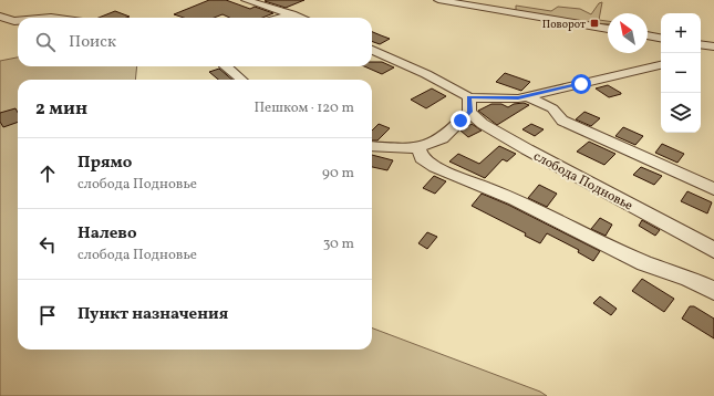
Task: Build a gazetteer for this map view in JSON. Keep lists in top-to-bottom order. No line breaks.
{"streets":{"street":["слобода Подновье"]},"places":{"transit":["Поворот"]},"north":"top left","page":{"map_buttons":["+","−"],"search":"Поиск","heading":["2 мин","Пешком · 120 m"],"list":[["Прямо","слобода Подновье","90 m"],["Налево","слобода Подновье","30 m"],"Пункт назначения"]}}
